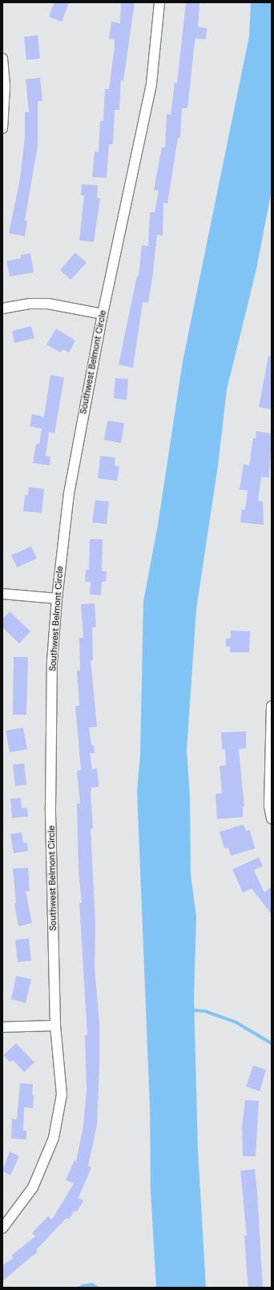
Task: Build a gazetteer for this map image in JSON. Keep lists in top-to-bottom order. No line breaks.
{"streets":{"street":["Southwest Belmont Circle"]}}
